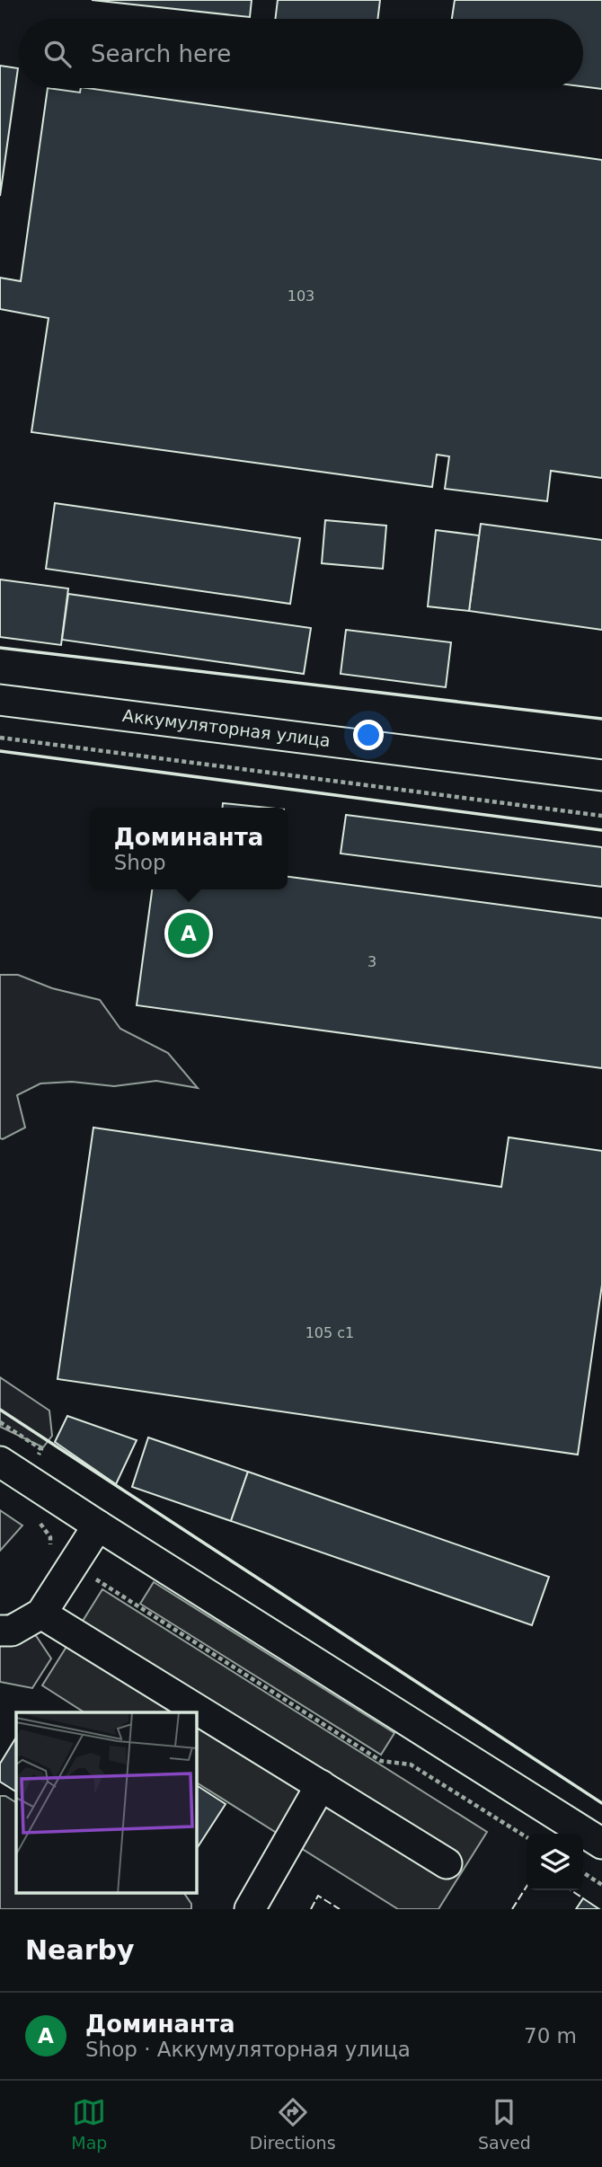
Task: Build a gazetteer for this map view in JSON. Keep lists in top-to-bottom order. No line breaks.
{"streets":{"street":["Аккумуляторная улица"]},"house_numbers":["103","3","105 c1"],"page":{"search":"Search here","popup":["Доминанта","Shop"],"pins":"A","heading":"Nearby","list":[{"mark":"A","name":"Доминанта","note":"Shop · Аккумуляторная улица","value":"70 m"}],"nav":["Map","Directions","Saved"]}}
